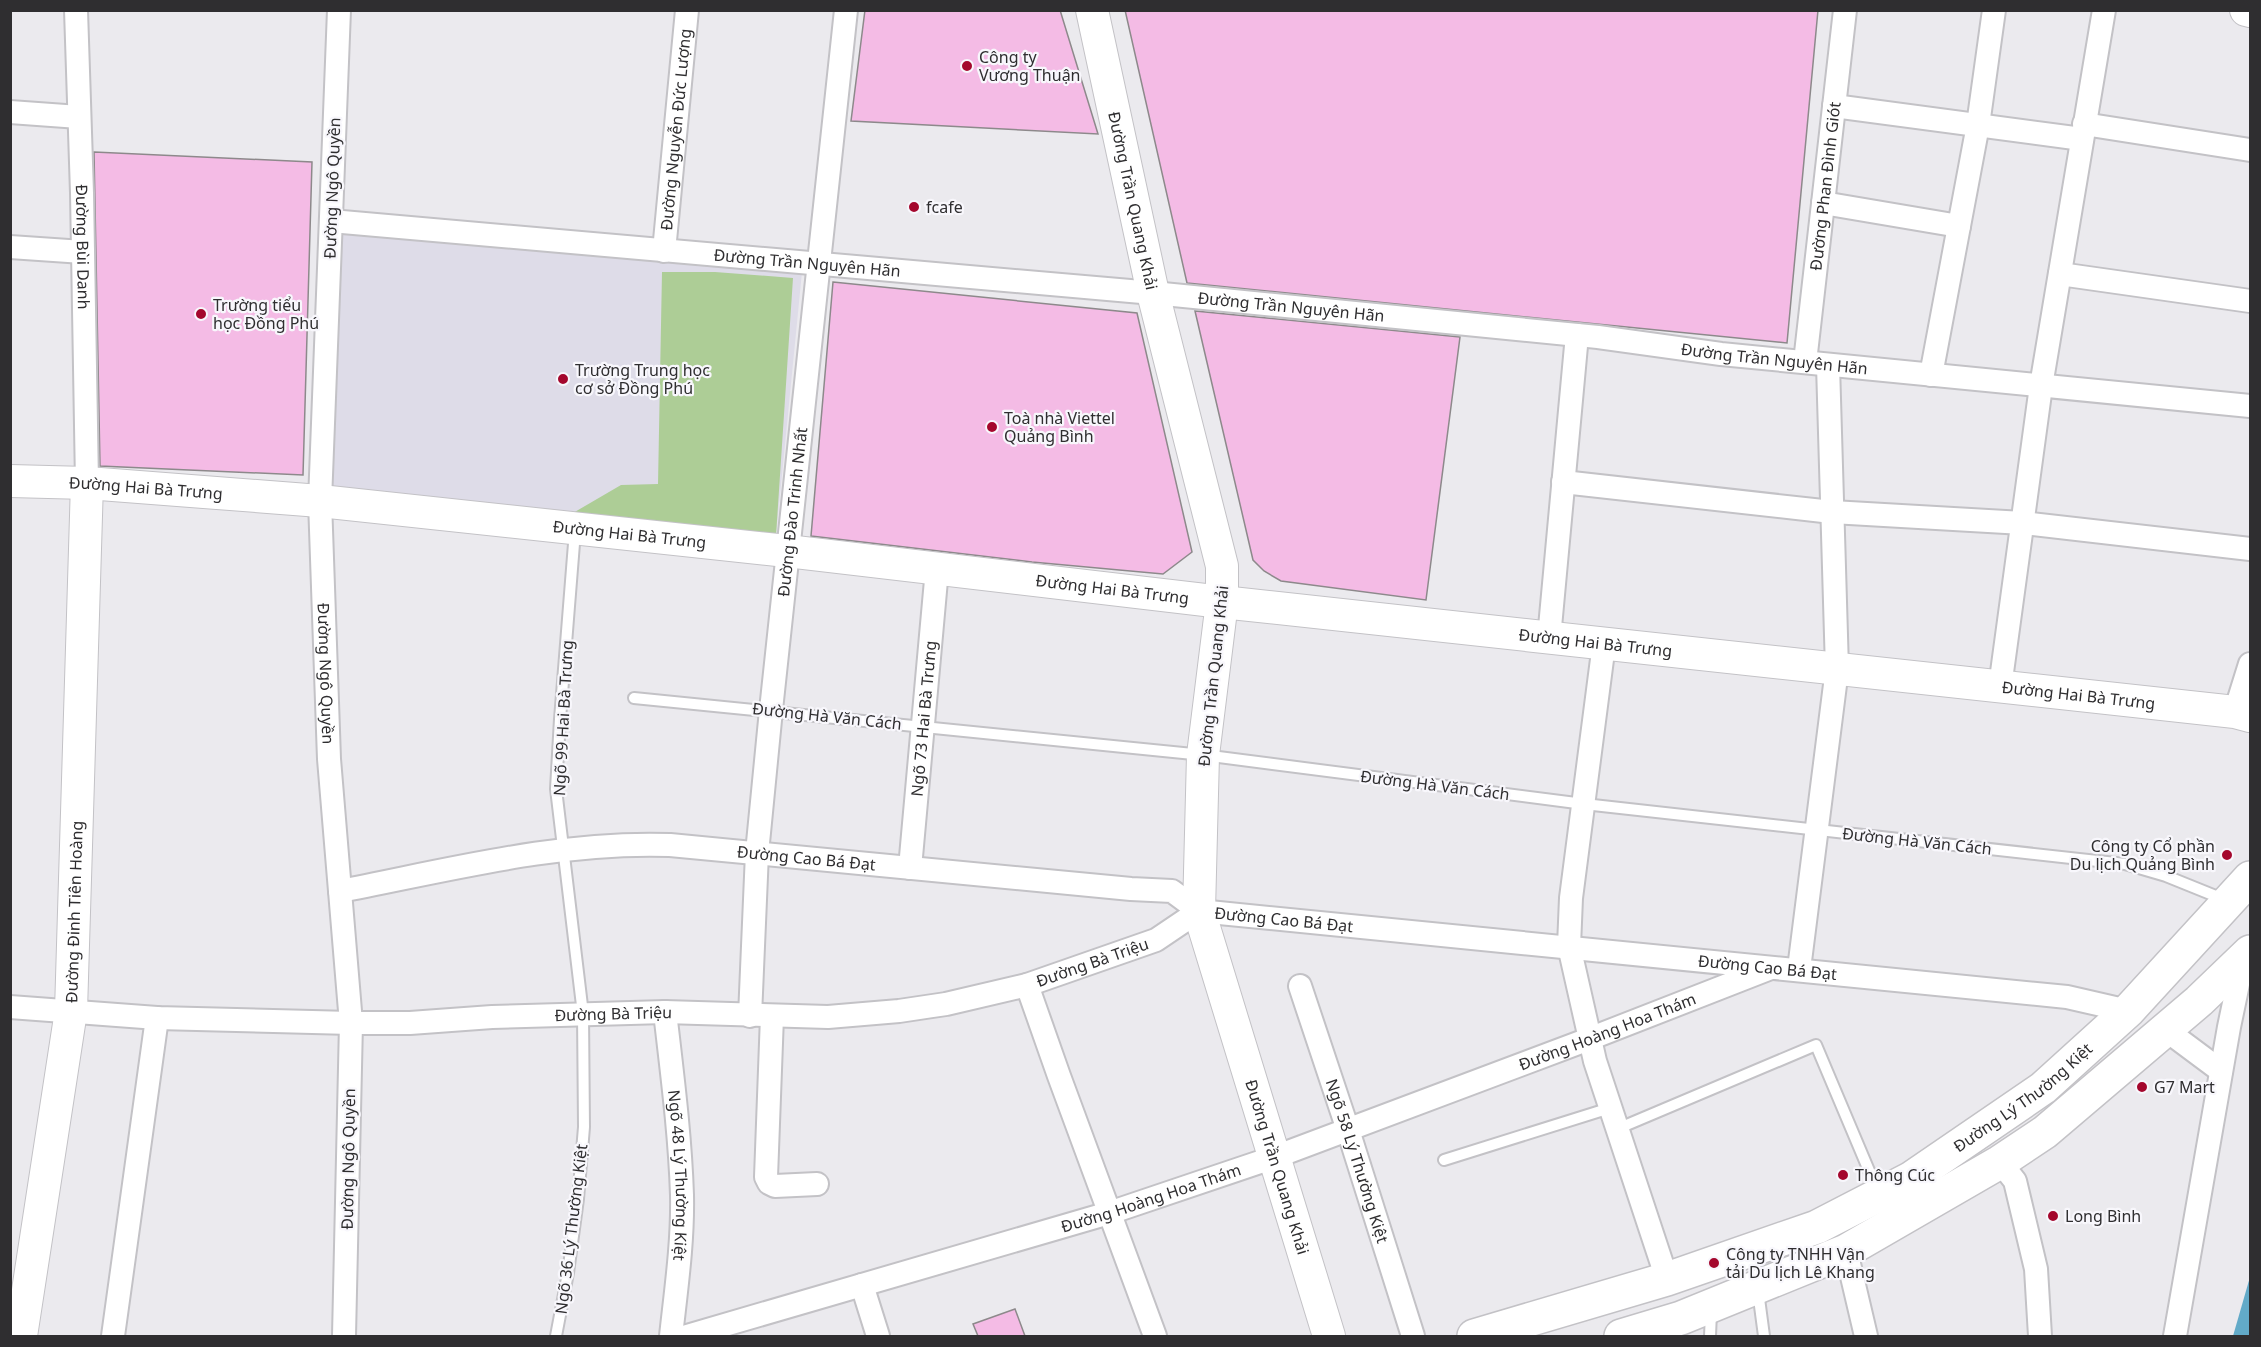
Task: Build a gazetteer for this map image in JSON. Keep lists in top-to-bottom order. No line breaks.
{"streets":{"main road":["Đường Lý Thường Kiệt"],"street":["Đường Nguyễn Đức Lượng","Đường Phan Đình Giót","Đường Ngô Quyền","Đường Trần Quang Khải","Đường Bùi Danh","Đường Trần Nguyên Hãn","Đường Hai Bà Trưng","Đường Đào Trinh Nhất","Ngõ 73 Hai Bà Trưng","Đường Cao Bá Đạt","Đường Đinh Tiên Hoàng","Đường Bà Triệu","Đường Hoàng Hoa Thám","Ngõ 58 Lý Thường Kiệt","Ngõ 48 Lý Thường Kiệt"],"lane":["Đường Hà Văn Cách","Ngõ 99 Hai Bà Trưng","Ngõ 36 Lý Thường Kiệt"]},"crossings":[["Đường Nguyễn Đức Lượng","Đường Trần Nguyên Hãn"],["Đường Phan Đình Giót","Đường Trần Nguyên Hãn"],["Đường Ngô Quyền","Đường Trần Nguyên Hãn"],["Đường Ngô Quyền","Đường Hai Bà Trưng"],["Đường Ngô Quyền","Đường Cao Bá Đạt"],["Đường Ngô Quyền","Đường Bà Triệu"],["Đường Trần Quang Khải","Đường Trần Nguyên Hãn"],["Đường Trần Quang Khải","Đường Hai Bà Trưng"],["Đường Trần Quang Khải","Đường Hà Văn Cách"],["Đường Trần Quang Khải","Đường Cao Bá Đạt"],["Đường Trần Quang Khải","Đường Bà Triệu"],["Đường Trần Quang Khải","Đường Hoàng Hoa Thám"],["Đường Bùi Danh","Đường Hai Bà Trưng"],["Đường Bùi Danh","Đường Đinh Tiên Hoàng"],["Đường Trần Nguyên Hãn","Đường Đào Trinh Nhất"],["Đường Hai Bà Trưng","Đường Đào Trinh Nhất"],["Đường Hai Bà Trưng","Ngõ 99 Hai Bà Trưng"],["Đường Hai Bà Trưng","Ngõ 73 Hai Bà Trưng"],["Đường Hai Bà Trưng","Đường Đinh Tiên Hoàng"],["Đường Đào Trinh Nhất","Đường Hà Văn Cách"],["Đường Đào Trinh Nhất","Đường Cao Bá Đạt"],["Đường Đào Trinh Nhất","Đường Bà Triệu"],["Đường Hà Văn Cách","Ngõ 73 Hai Bà Trưng"],["Đường Hà Văn Cách","Đường Lý Thường Kiệt"],["Ngõ 99 Hai Bà Trưng","Đường Cao Bá Đạt"],["Ngõ 99 Hai Bà Trưng","Đường Bà Triệu"],["Ngõ 99 Hai Bà Trưng","Ngõ 36 Lý Thường Kiệt"],["Ngõ 73 Hai Bà Trưng","Đường Cao Bá Đạt"],["Đường Cao Bá Đạt","Đường Bà Triệu"],["Đường Cao Bá Đạt","Đường Hoàng Hoa Thám"],["Đường Cao Bá Đạt","Đường Lý Thường Kiệt"],["Đường Đinh Tiên Hoàng","Đường Bà Triệu"],["Đường Bà Triệu","Ngõ 48 Lý Thường Kiệt"],["Đường Bà Triệu","Ngõ 36 Lý Thường Kiệt"],["Đường Hoàng Hoa Thám","Ngõ 58 Lý Thường Kiệt"]],"places":["Công ty Vương Thuận","fcafe","Trường tiểu học Đồng Phú","Trường Trung học cơ sở Đồng Phú","Toà nhà Viettel Quảng Bình","Công ty Cổ phần Du lịch Quảng Bình","G7 Mart","Thông Cúc","Long Bình","Công ty TNHH Vận tải Du lịch Lê Khang"]}
